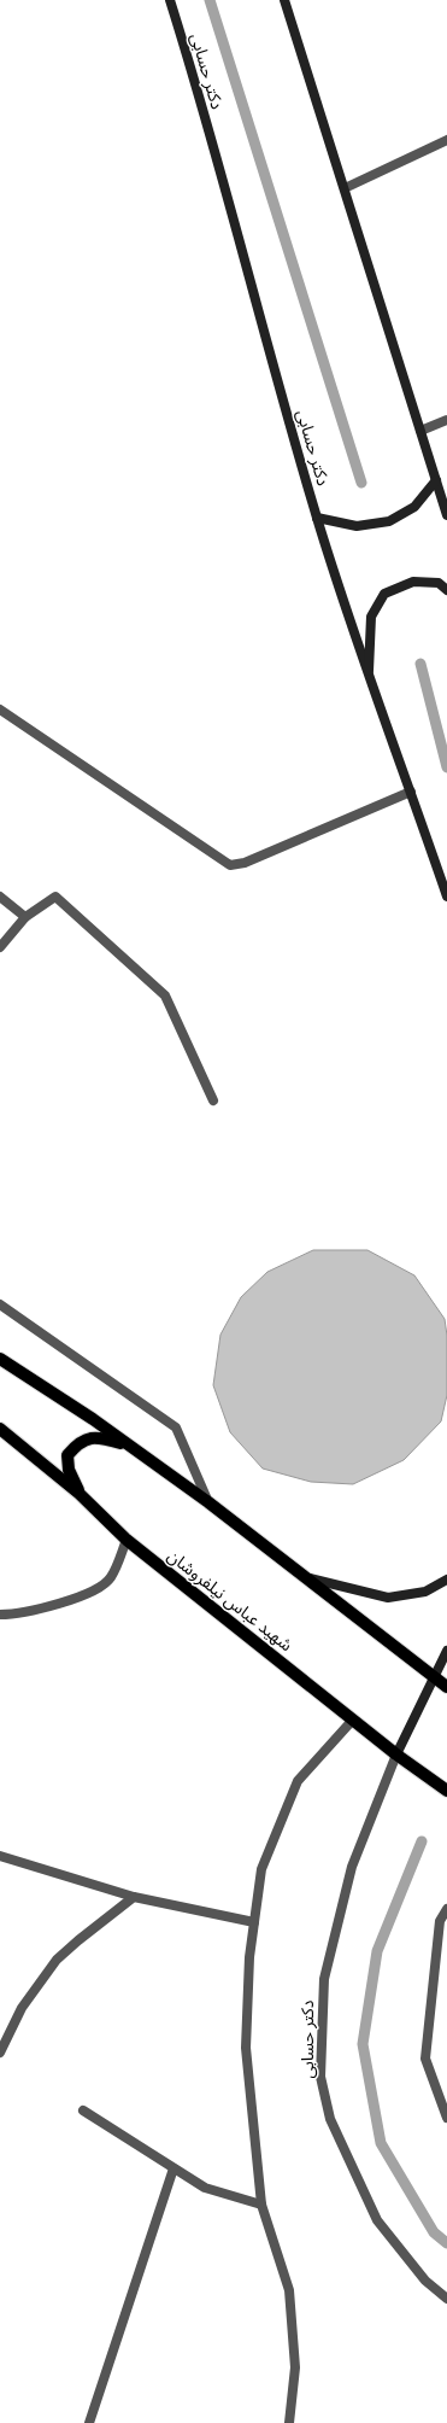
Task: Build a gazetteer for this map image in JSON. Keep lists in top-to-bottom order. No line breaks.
{"streets":{"main road":["دکتر حسابی","شهید عباس نیلفروشان"]},"crossings":[["دکتر حسابی","شهید عباس نیلفروشان"]]}
